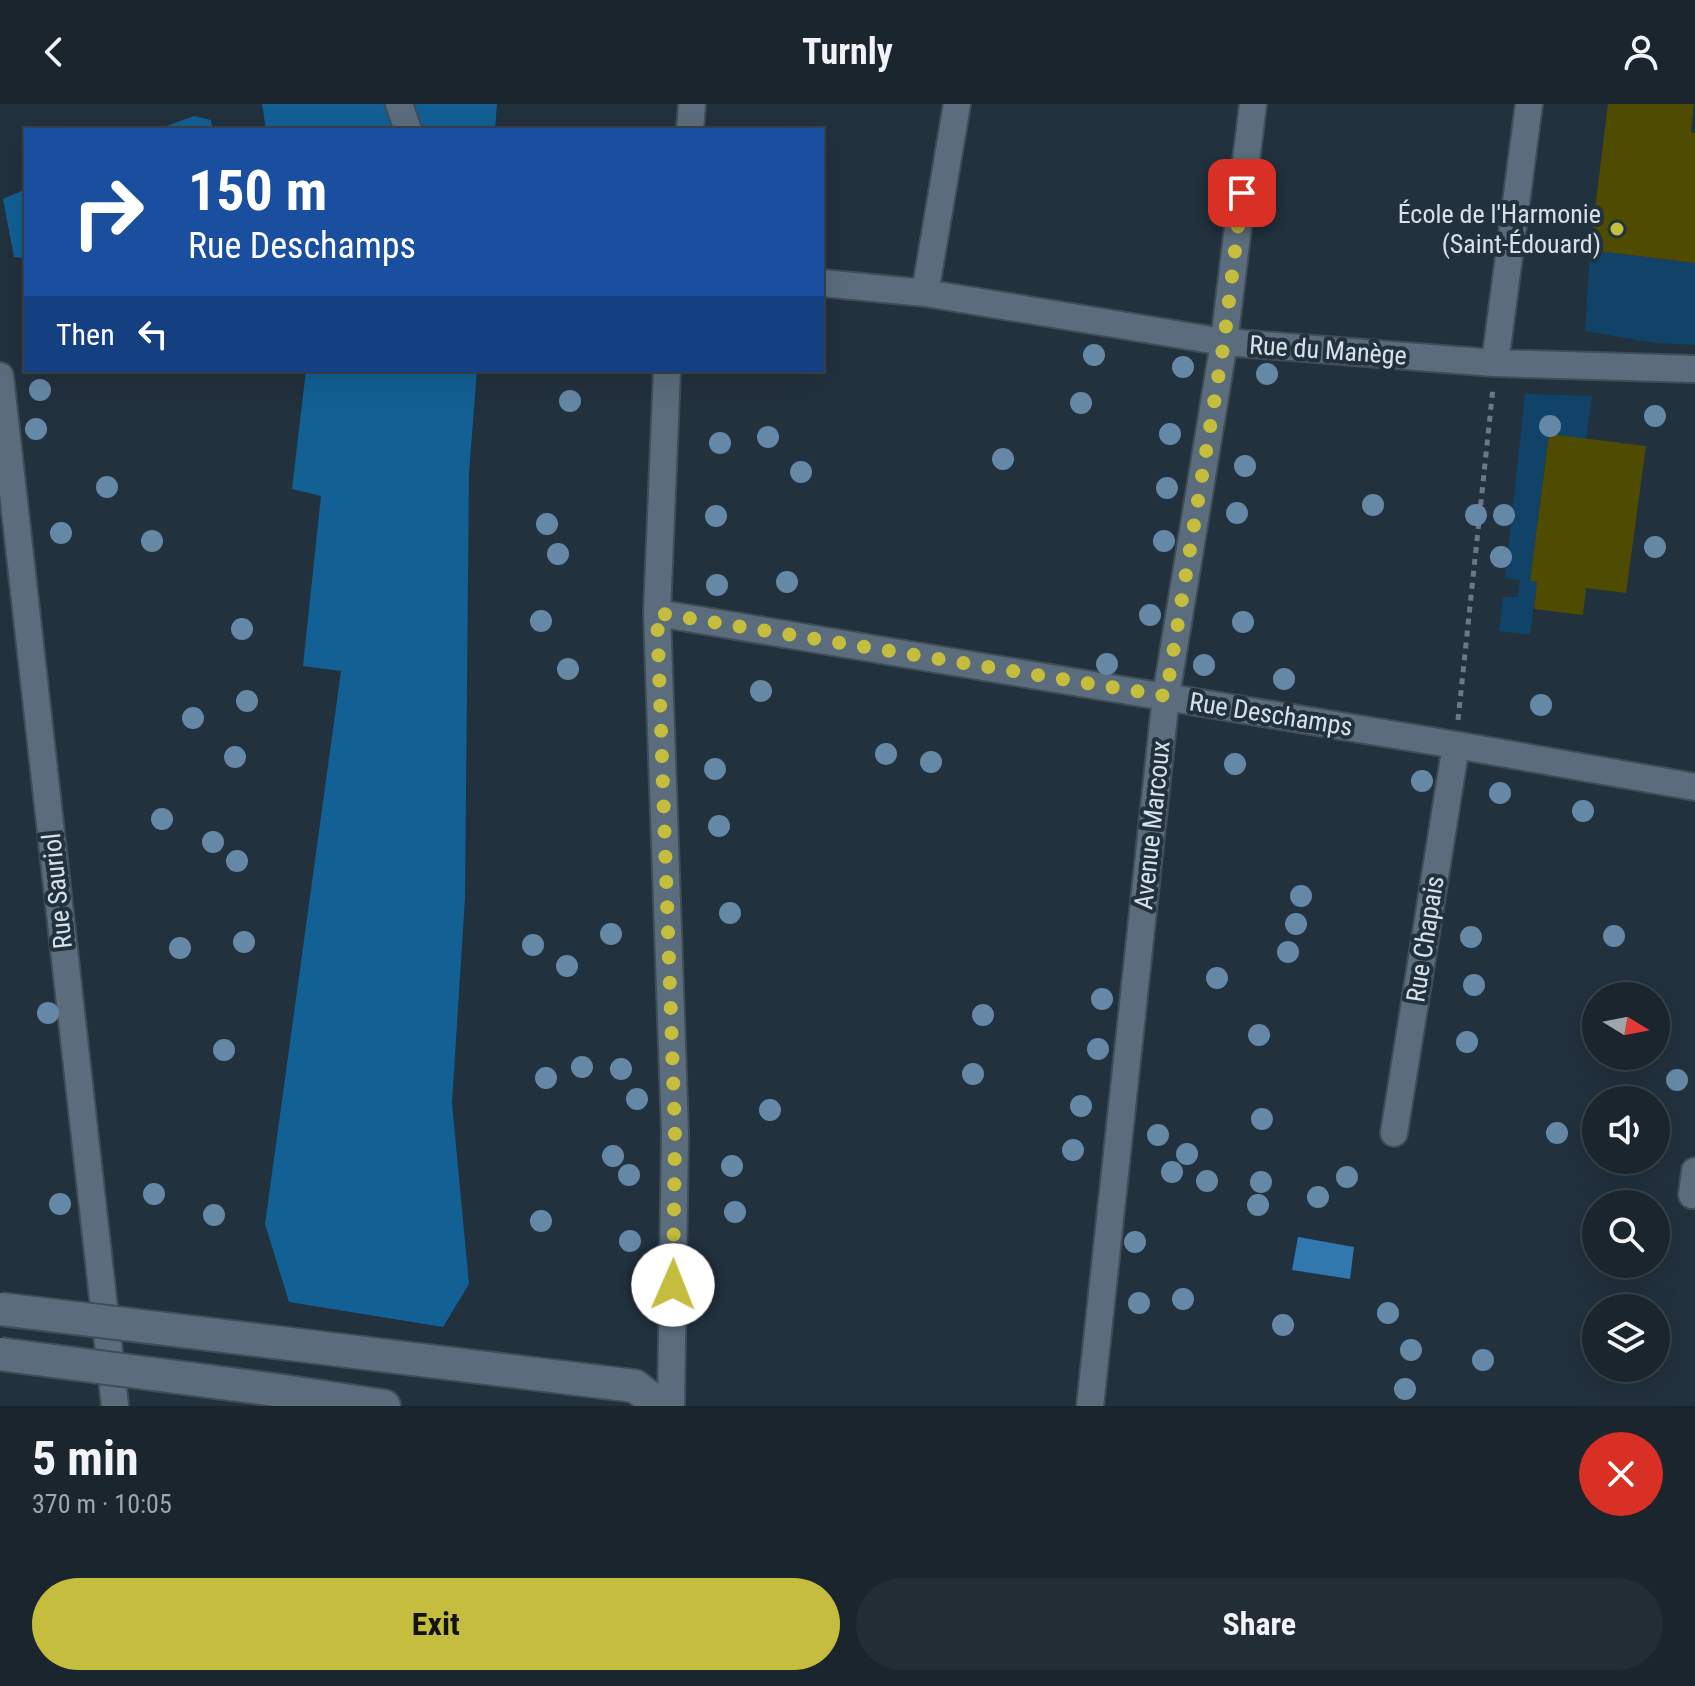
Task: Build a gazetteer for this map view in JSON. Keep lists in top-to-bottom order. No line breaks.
{"streets":{"street":["Rue du Manège","Rue Deschamps","Avenue Marcoux","Rue Sauriol","Rue Chapais"]},"crossings":[["Rue du Manège","Avenue Marcoux"],["Rue Deschamps","Avenue Marcoux"],["Rue Deschamps","Rue Chapais"]],"places":["École de l'Harmonie (Saint-Édouard)"],"north":"right","page":{"header":"Turnly","turn":["150 m","Rue Deschamps"],"then":"Then","heading":["5 min","370 m · 10:05"],"buttons":["Exit","Share"]}}
